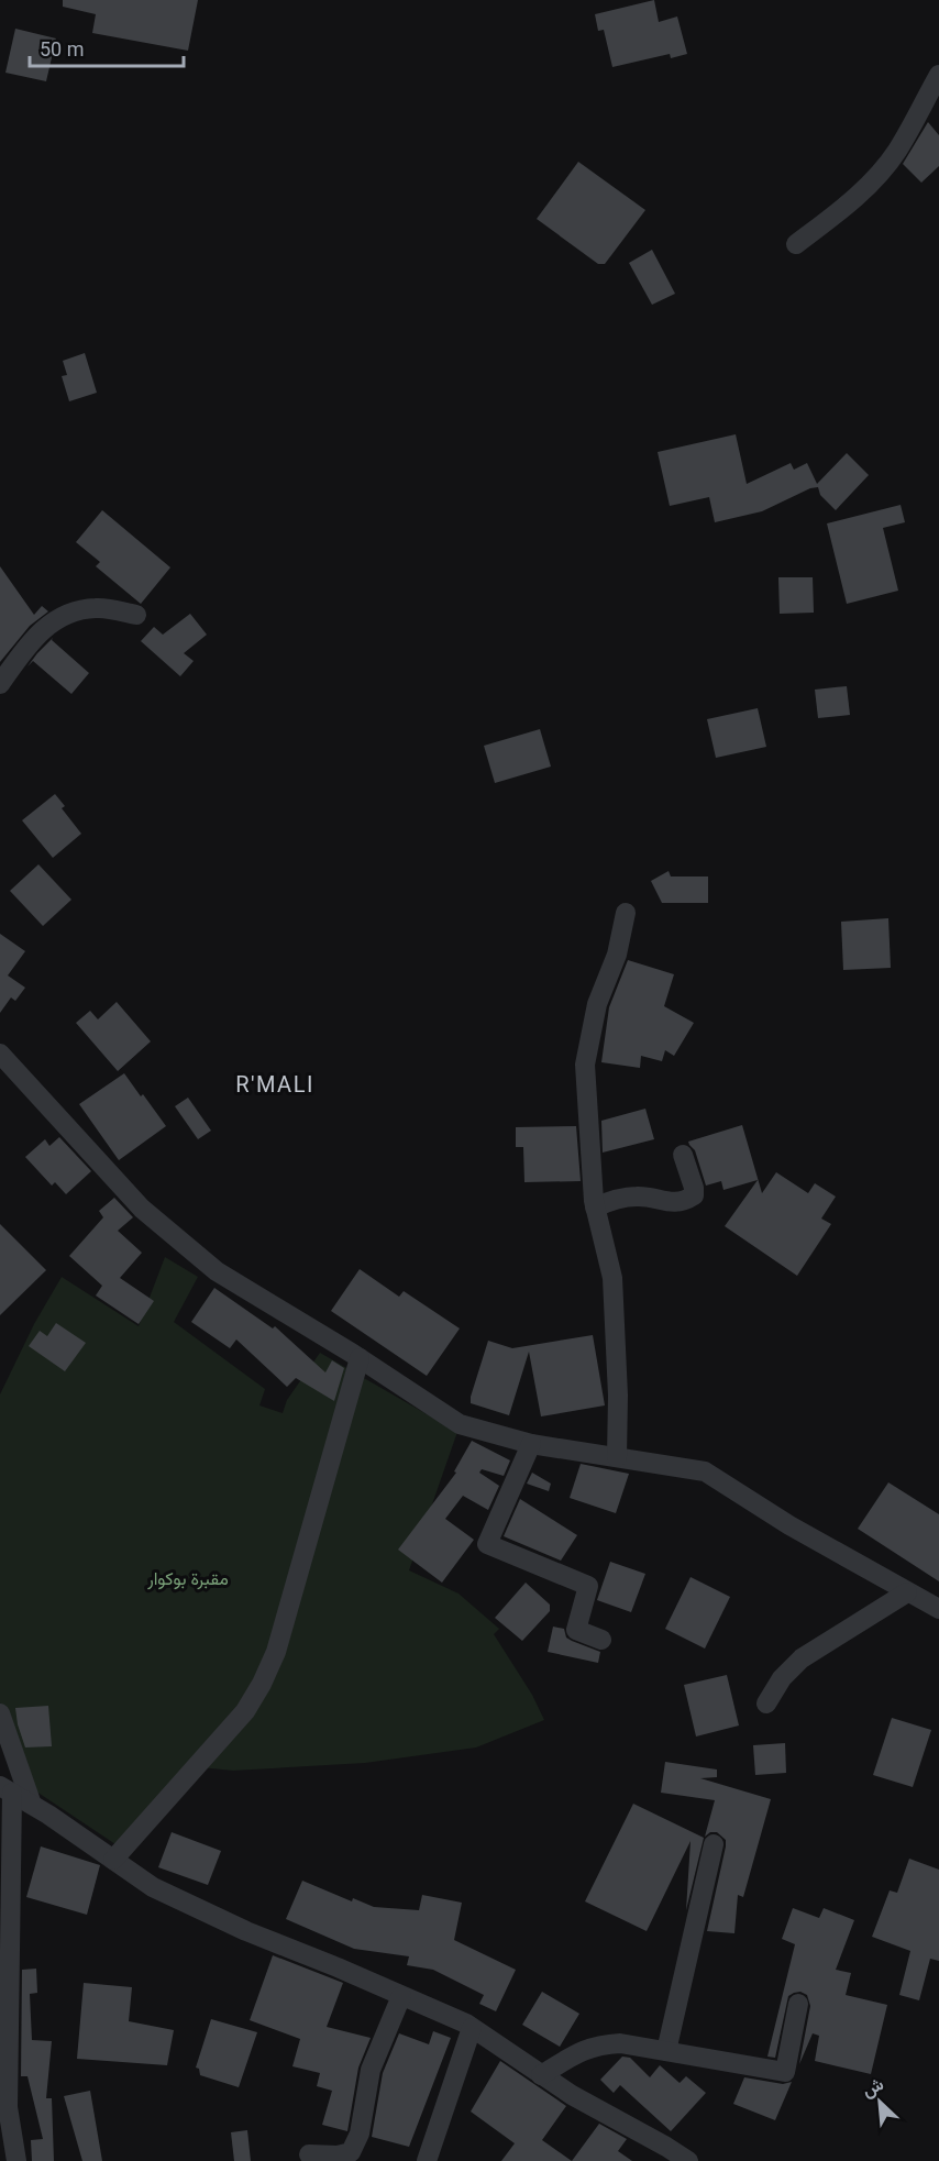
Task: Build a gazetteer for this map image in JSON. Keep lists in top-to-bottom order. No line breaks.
{"districts":["R'MALI"],"parks":["مقبرة بوكوار"],"scale_bar":"50 m","north":"top left"}
